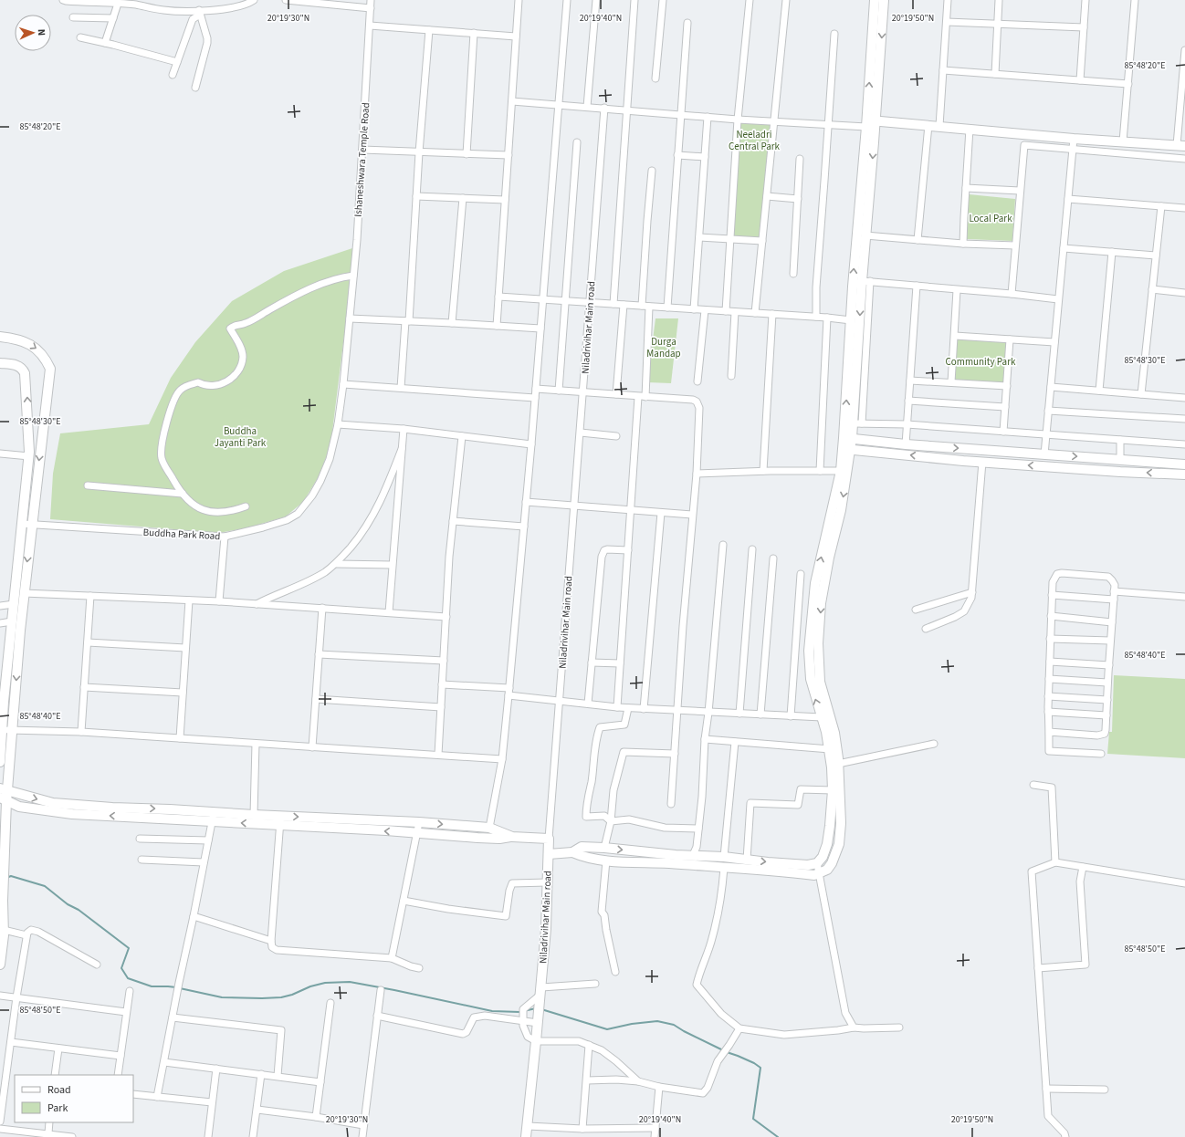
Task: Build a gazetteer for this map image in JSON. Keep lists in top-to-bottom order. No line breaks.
{"streets":{"street":["Ishaneshwara Temple Road","Niladrivihar Main road","Buddha Park Road"]},"crossings":[["Ishaneshwara Temple Road","Buddha Park Road"]],"parks":["Neeladri Central Park","Local Park","Durga Mandap","Community Park","Buddha Jayanti Park"],"legend":["Road","Park"],"north":"right","coordinates":["20°19'30\"N","20°19'40\"N","20°19'50\"N","85°48'20\"E","85°48'30\"E","85°48'40\"E","85°48'50\"E"]}
